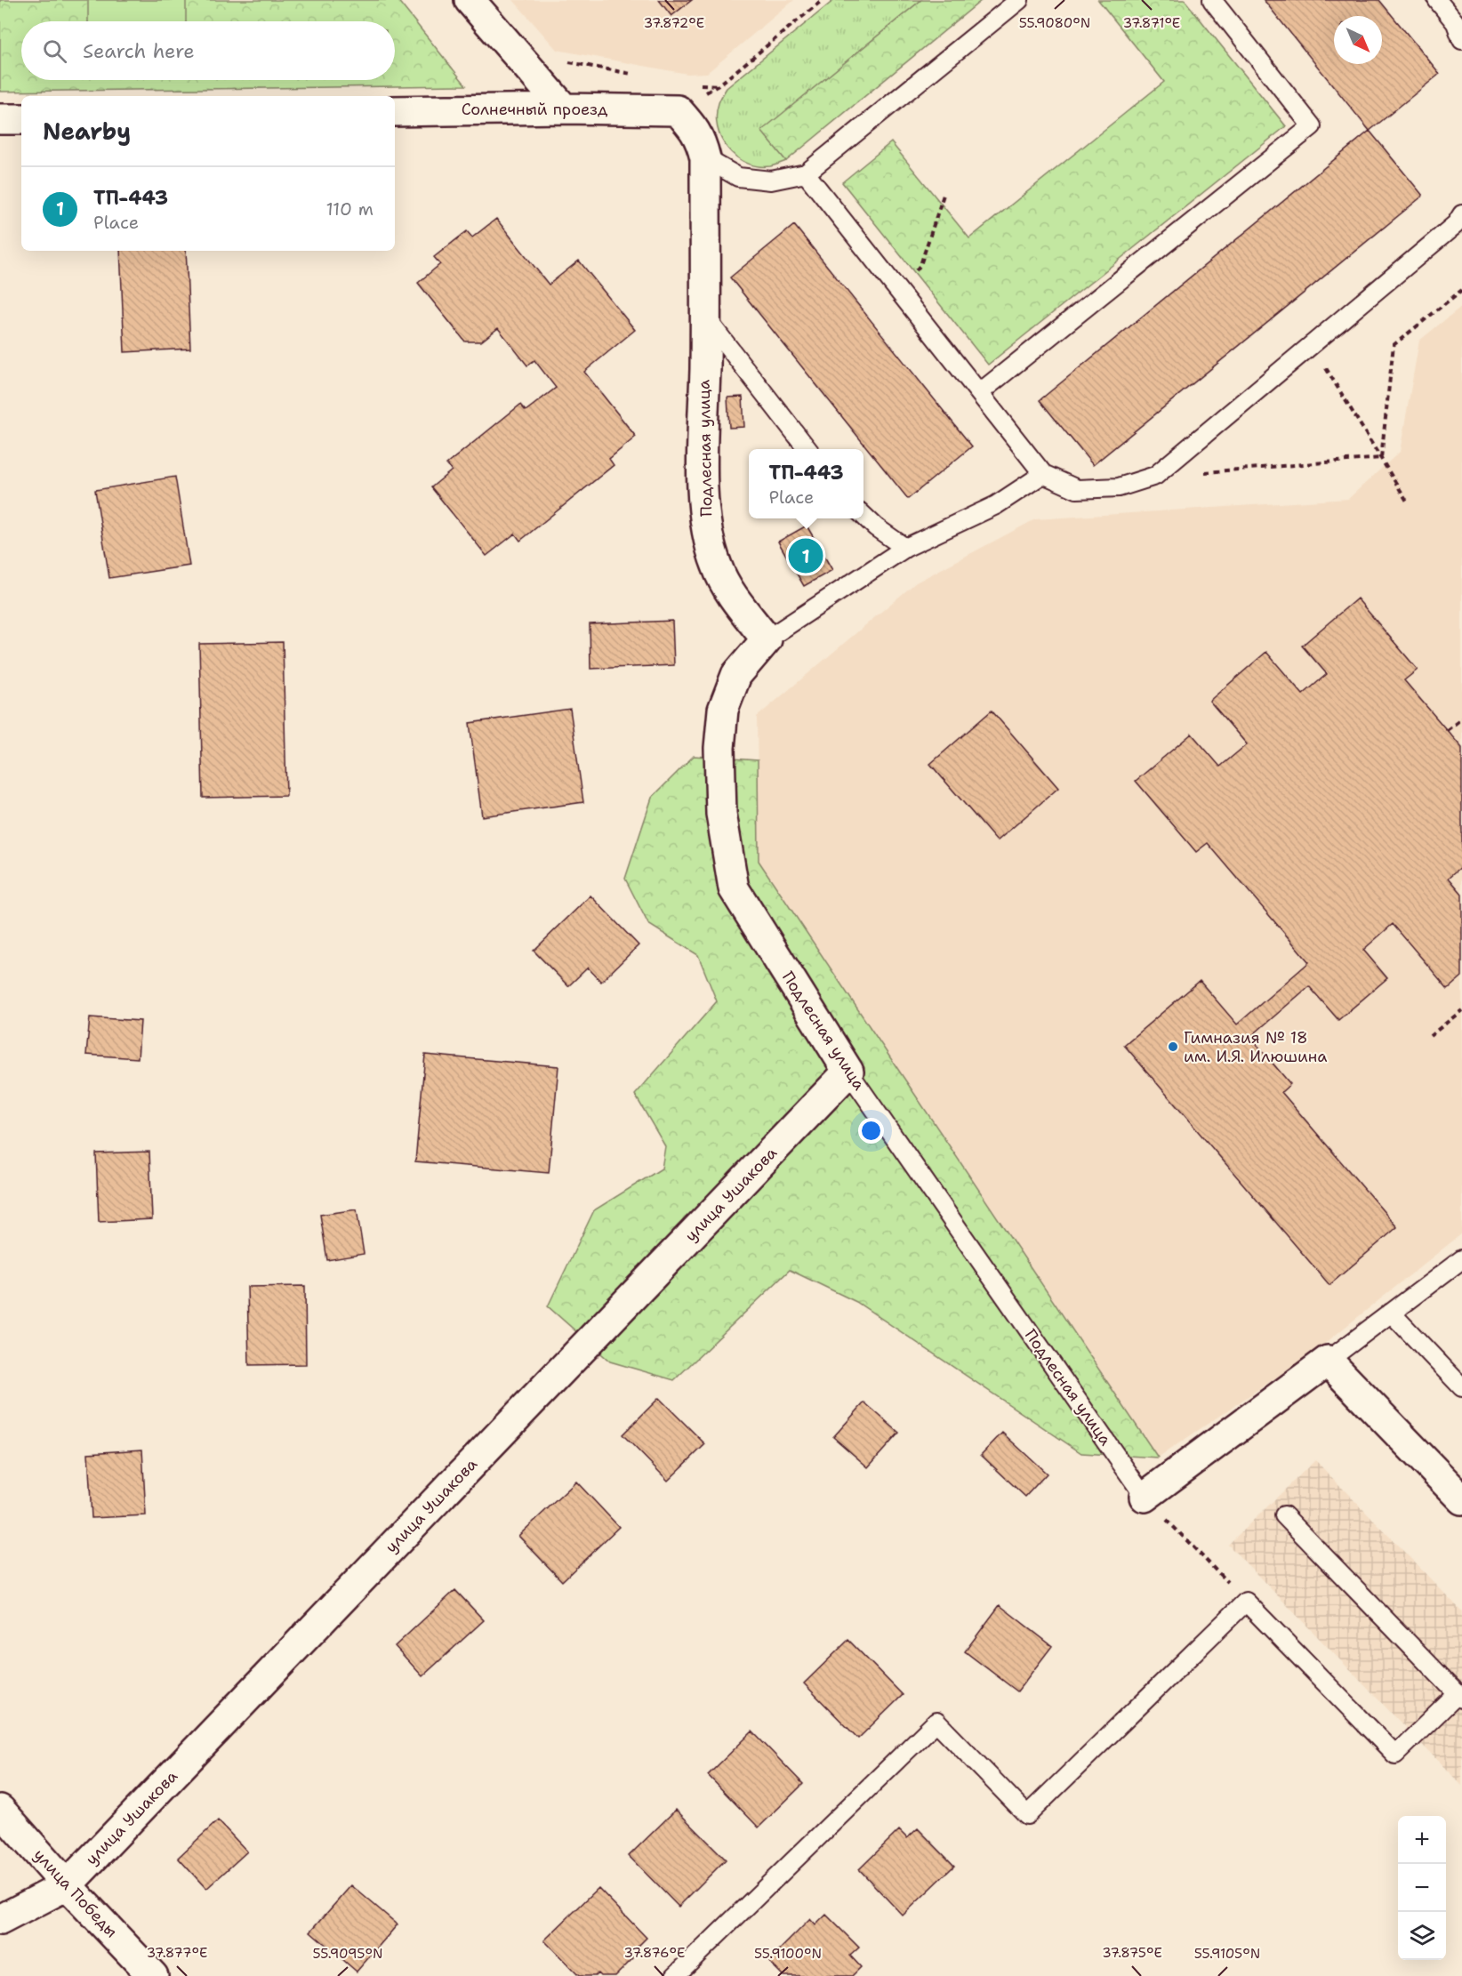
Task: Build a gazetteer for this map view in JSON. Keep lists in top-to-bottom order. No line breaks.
{"streets":{"street":["Солнечный проезд","Подлесная улица","улица Ушакова","улица Победы"]},"crossings":[["Солнечный проезд","Подлесная улица"],["Подлесная улица","улица Ушакова"],["улица Ушакова","улица Победы"]],"places":["Гимназия № 18 им. И.Я. Илюшина"],"north":"bottom right","page":{"search":"Search here","heading":"Nearby","list":[{"mark":"1","name":"ТП-443","note":"Place","value":"110 m"}],"popup":["ТП-443","Place"],"pins":"1","map_buttons":["+","−"]},"coordinates":["55.9080°N","37.872°E","37.871°E","37.877°E","37.876°E","37.875°E","55.9095°N","55.9100°N","55.9105°N"]}
